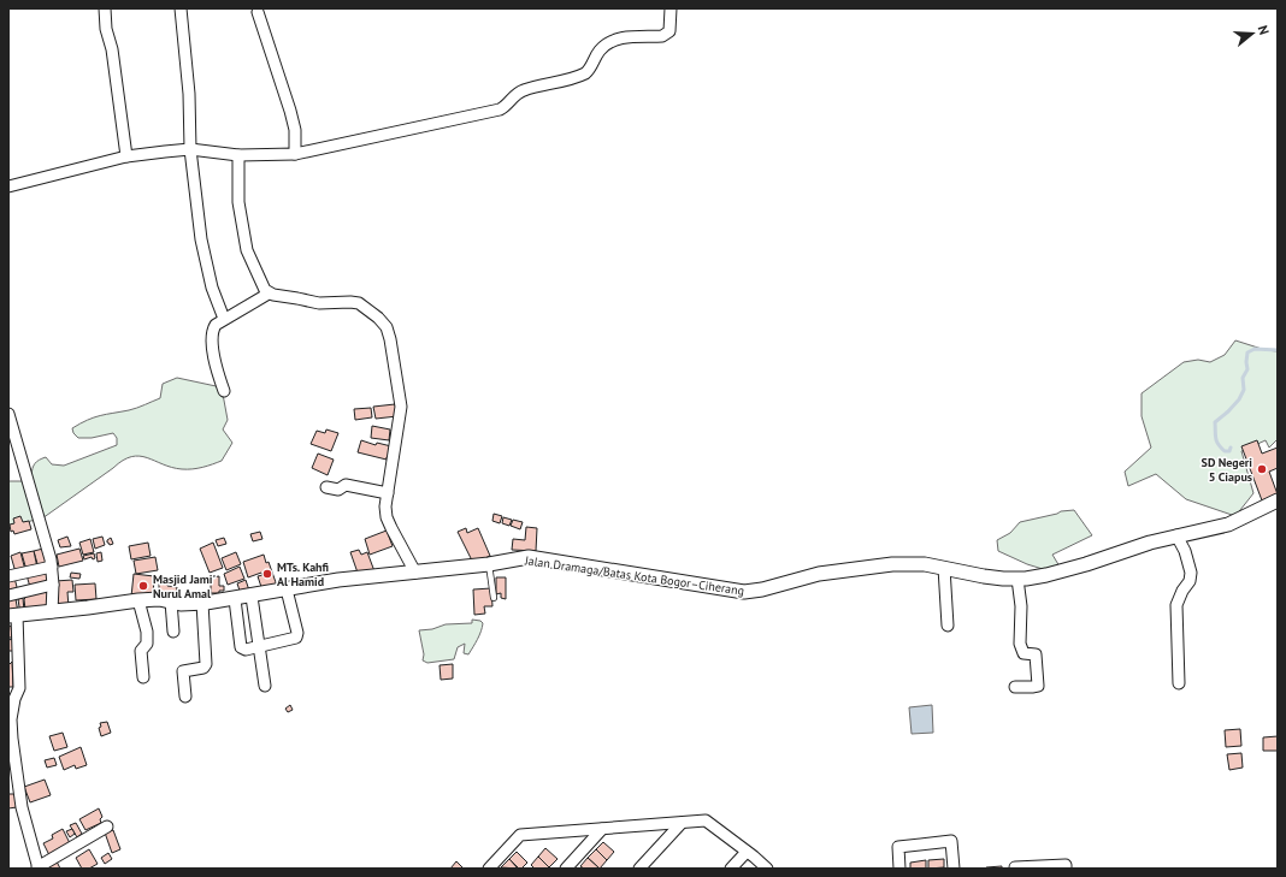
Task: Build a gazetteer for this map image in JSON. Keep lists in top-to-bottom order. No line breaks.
{"streets":{"street":["Jalan Dramaga/Batas Kota Bogor–Ciherang"]},"places":["SD Negeri 5 Ciapus","MTs. Kahfi Al Hamid","Masjid Jami' Nurul Amal"],"north":"right"}
